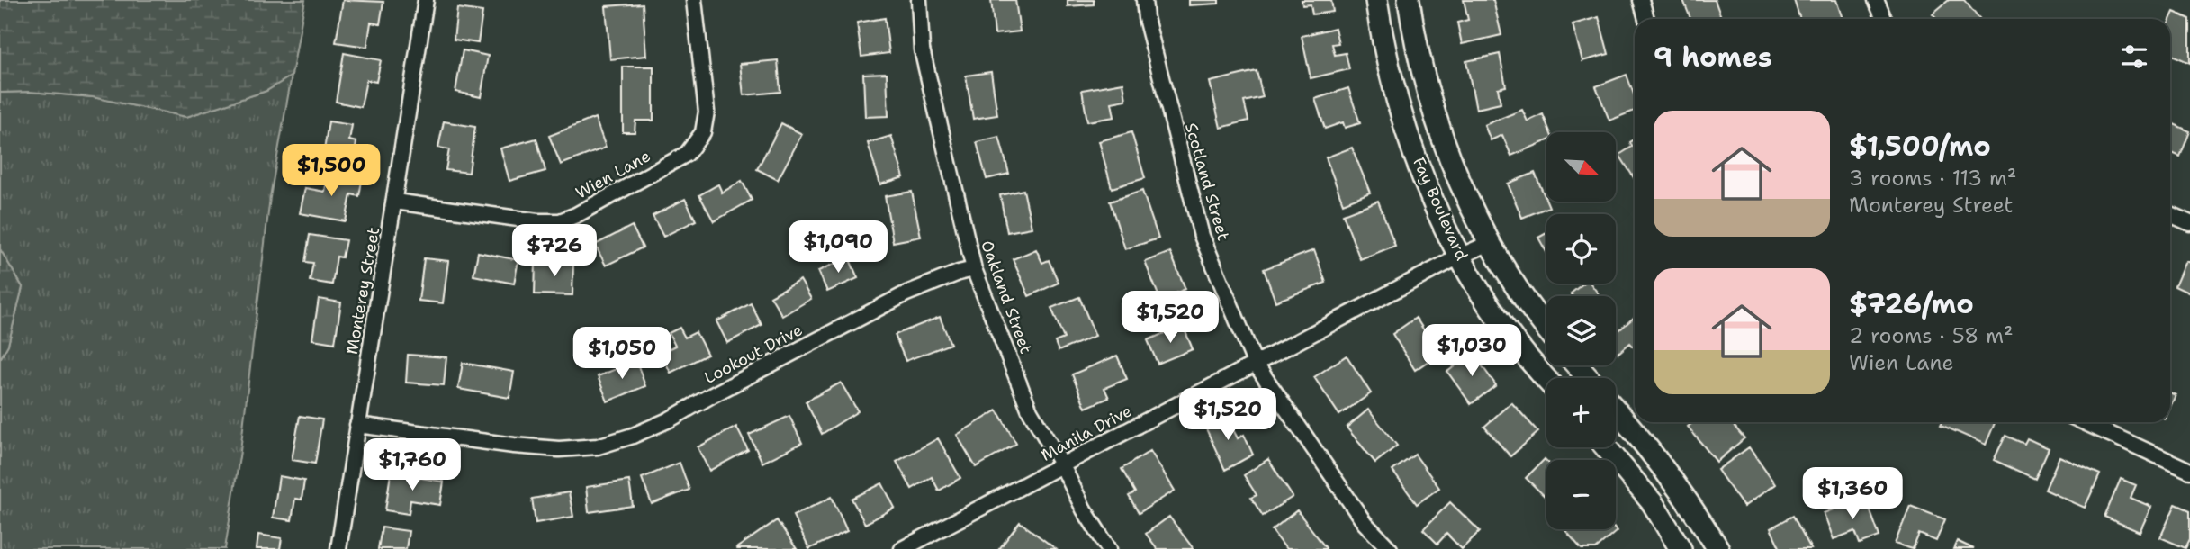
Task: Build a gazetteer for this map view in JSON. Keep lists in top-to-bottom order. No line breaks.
{"streets":{"main road":["Fay Boulevard"],"street":["Wien Lane","Scotland Street","Monterey Street","Oakland Street","Lookout Drive","Manila Drive"]},"crossings":[["Wien Lane","Monterey Street"],["Scotland Street","Manila Drive"],["Fay Boulevard","Manila Drive"],["Monterey Street","Lookout Drive"],["Oakland Street","Lookout Drive"],["Oakland Street","Manila Drive"]],"north":"bottom right","page":{"heading":"9 homes","list":[{"name":"$1,500/mo","note":"3 rooms · 113 m² · Monterey Street"},{"name":"$726/mo","note":"2 rooms · 58 m² · Wien Lane"}],"map_buttons":["+","−"],"price":["$1,500","$1,090","$726","$1,520","$1,030","$1,050","$1,520","$1,760","$1,360"]}}
